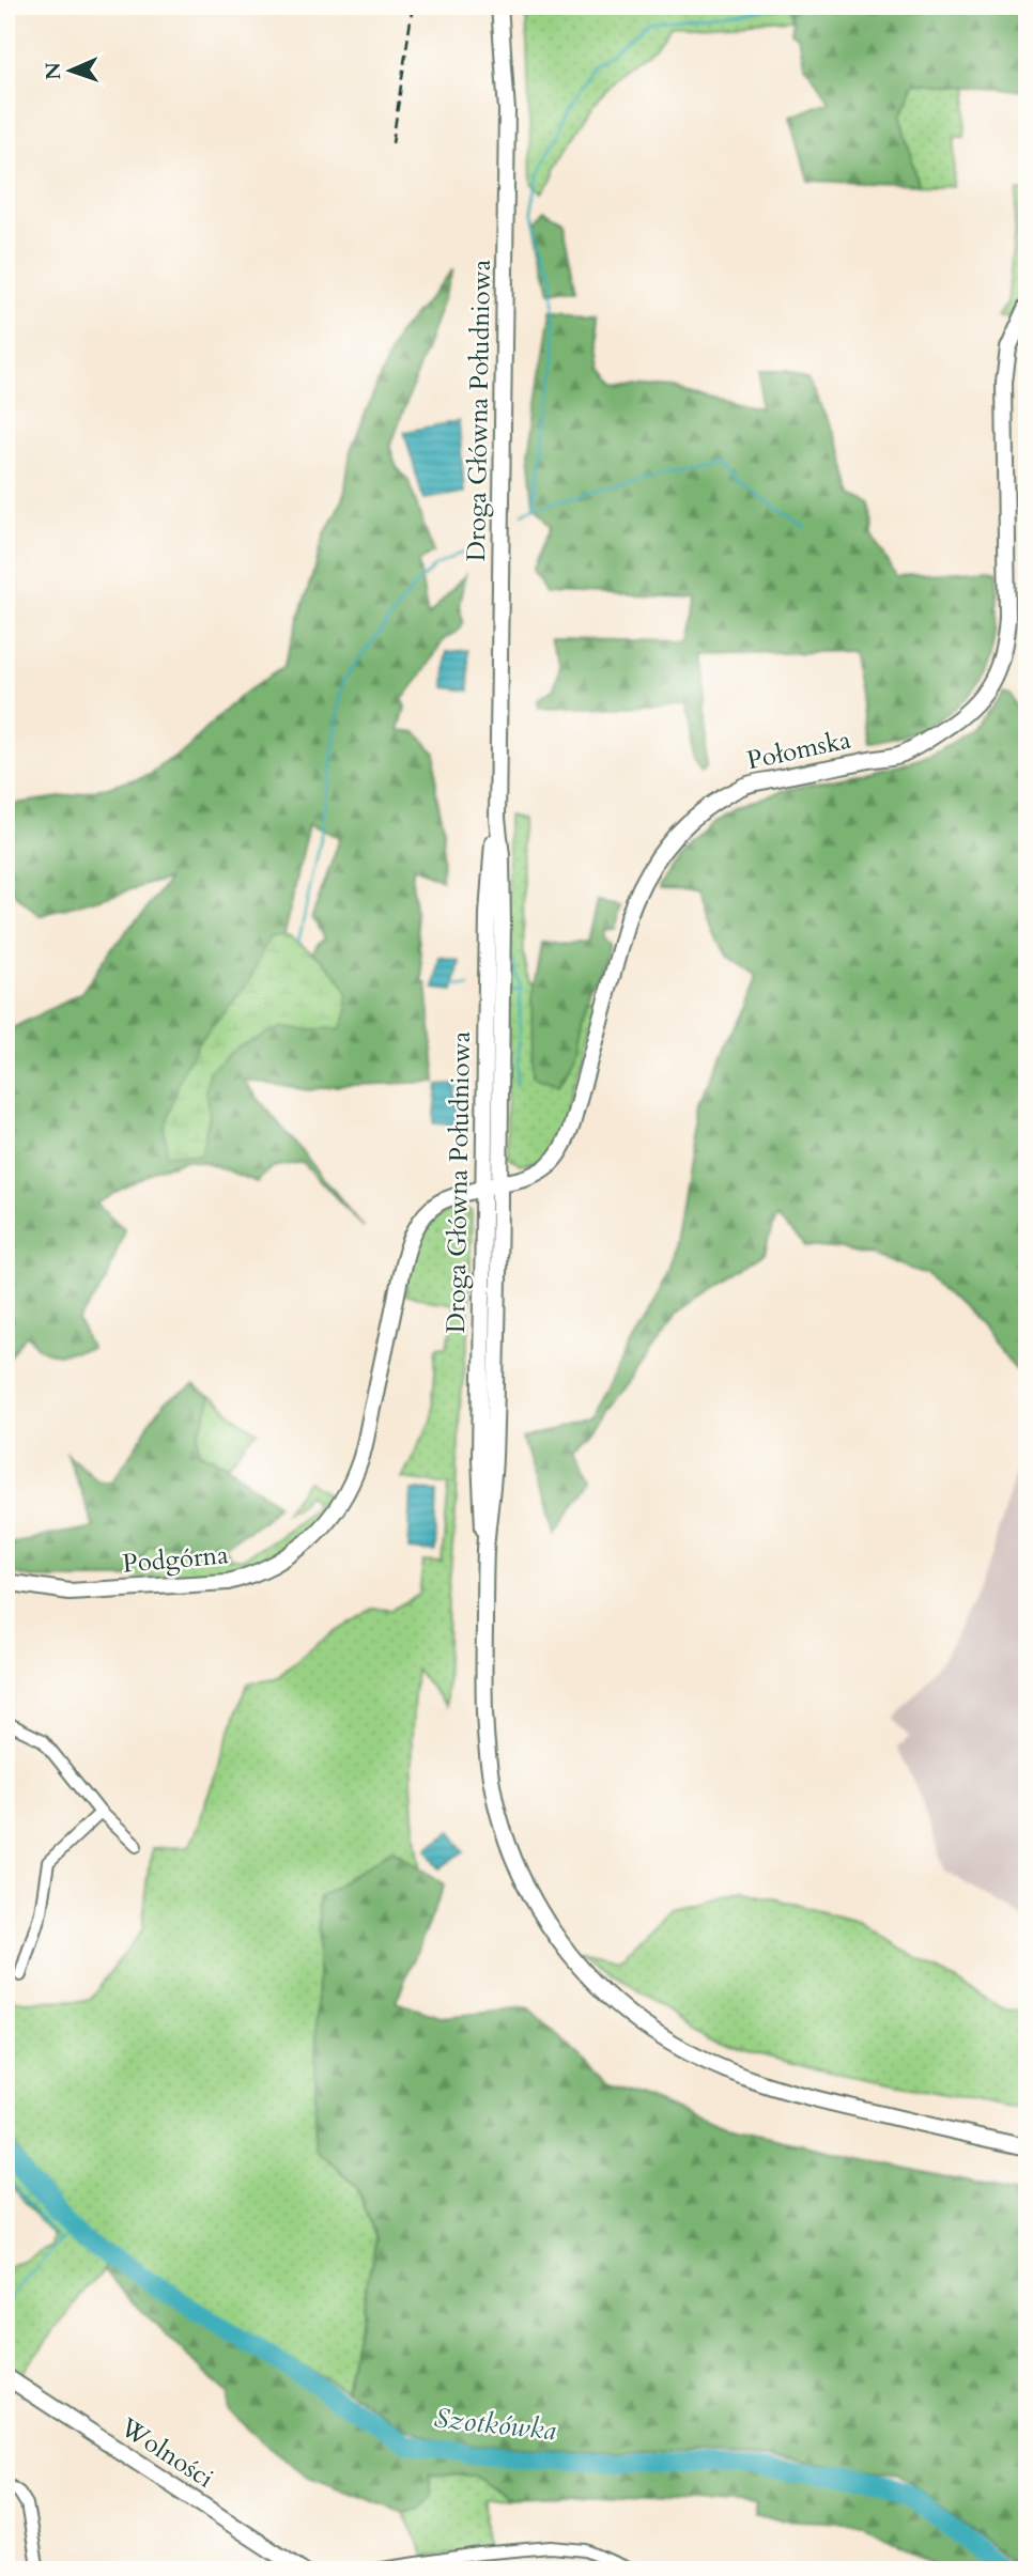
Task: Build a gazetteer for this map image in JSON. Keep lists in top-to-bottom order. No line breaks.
{"streets":{"main road":["Droga Główna Południowa","Połomska","Podgórna","Wolności"]},"crossings":[["Droga Główna Południowa","Połomska"],["Połomska","Podgórna"]],"water":["Szotkówka"],"north":"left"}
